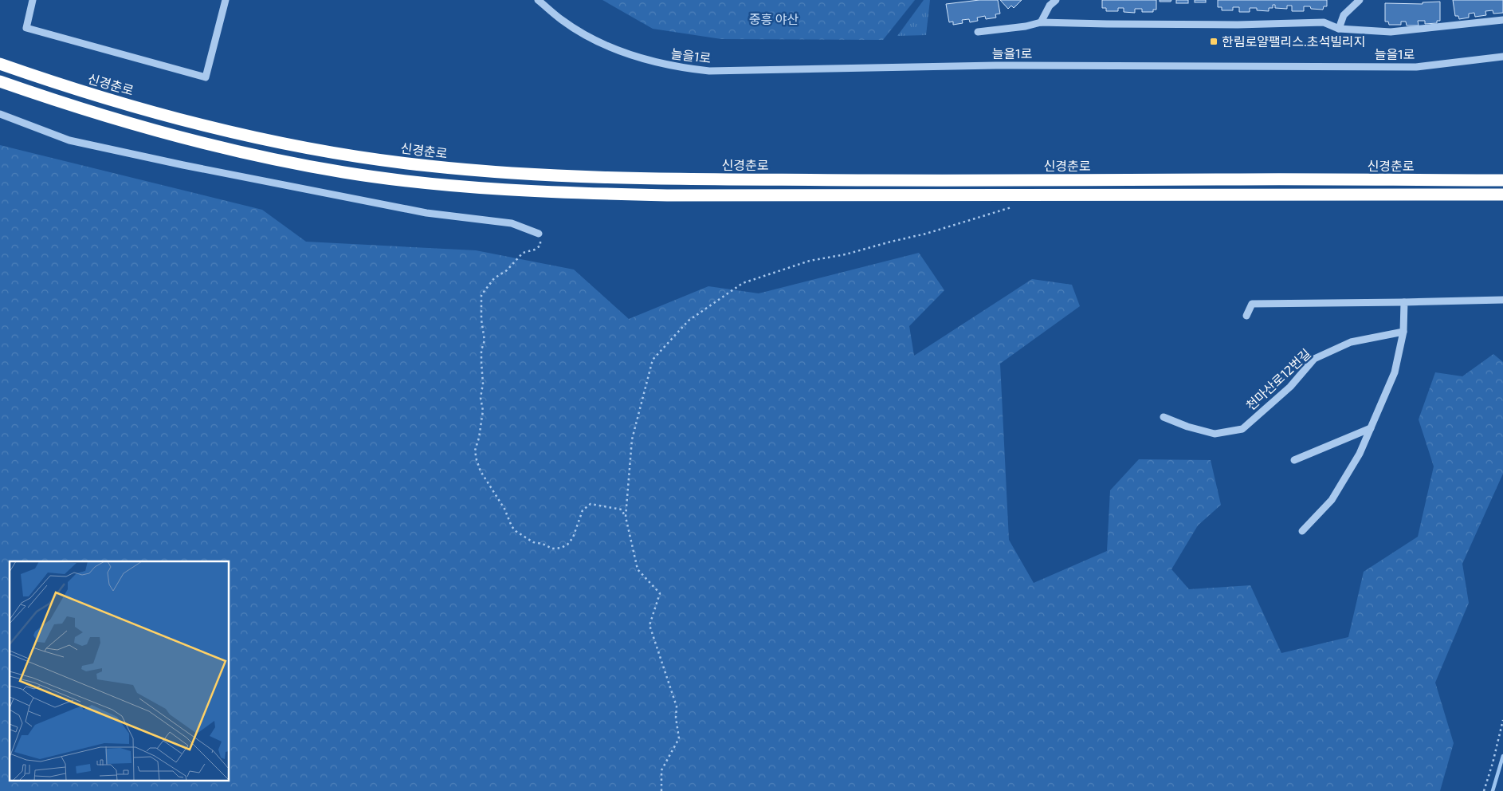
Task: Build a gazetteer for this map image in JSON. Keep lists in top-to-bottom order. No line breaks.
{"streets":{"highway":["신경춘로"],"street":["늘을1로","천마산로12번길"]},"parks":["중흥 야산"],"places":{"transit":["한림로얄팰리스.초석빌리지"]}}
